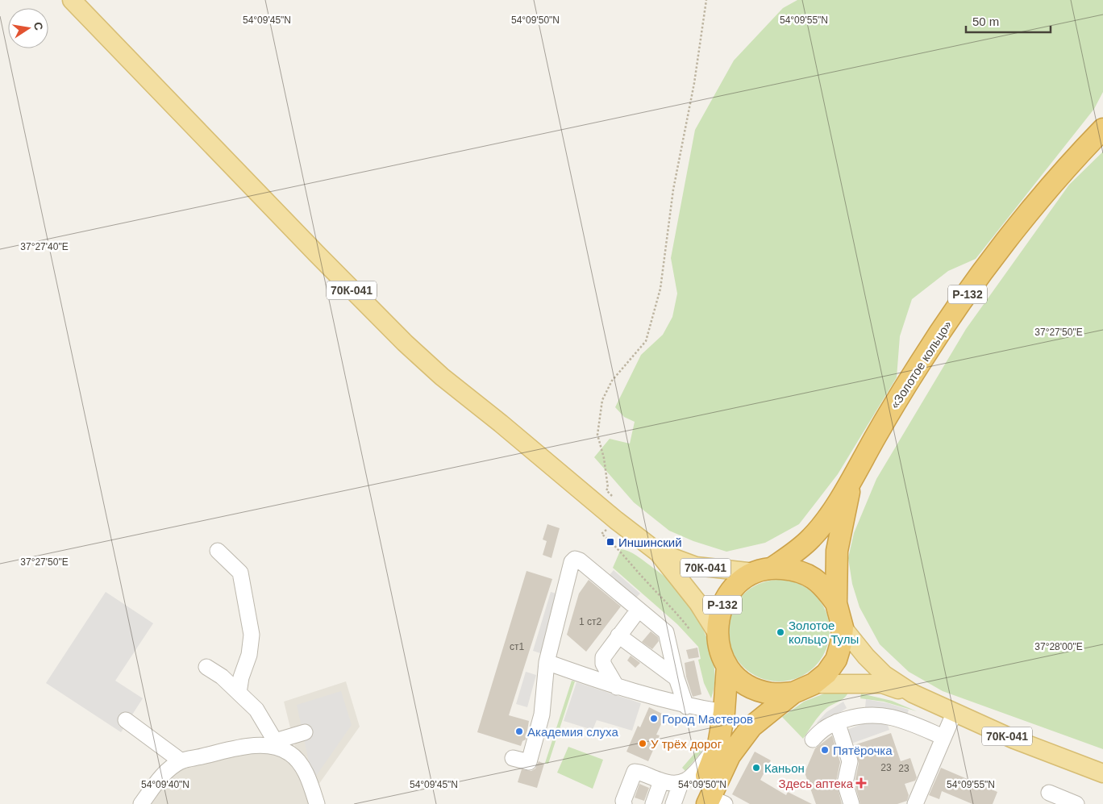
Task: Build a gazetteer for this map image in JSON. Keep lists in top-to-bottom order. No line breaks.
{"streets":{"highway":["Р-132","«Золотое кольцо»"],"main road":["70К-041"]},"crossings":[["70К-041","«Золотое кольцо»"]],"places":{"transit":["Иншинский"],"other":["Золотое кольцо Тулы","Город Мастеров","Академия слуха","У трёх дорог","Пятёрочка","Каньон"],"health":["Здесь аптека"]},"house_numbers":["1 ст2","ст1","23","23"],"scale_bar":"50 m","north":"right","coordinates":["54°09'45\"N","54°09'50\"N","54°09'55\"N","37°27'40\"E","37°27'50\"E","37°28'00\"E","54°09'40\"N"]}
